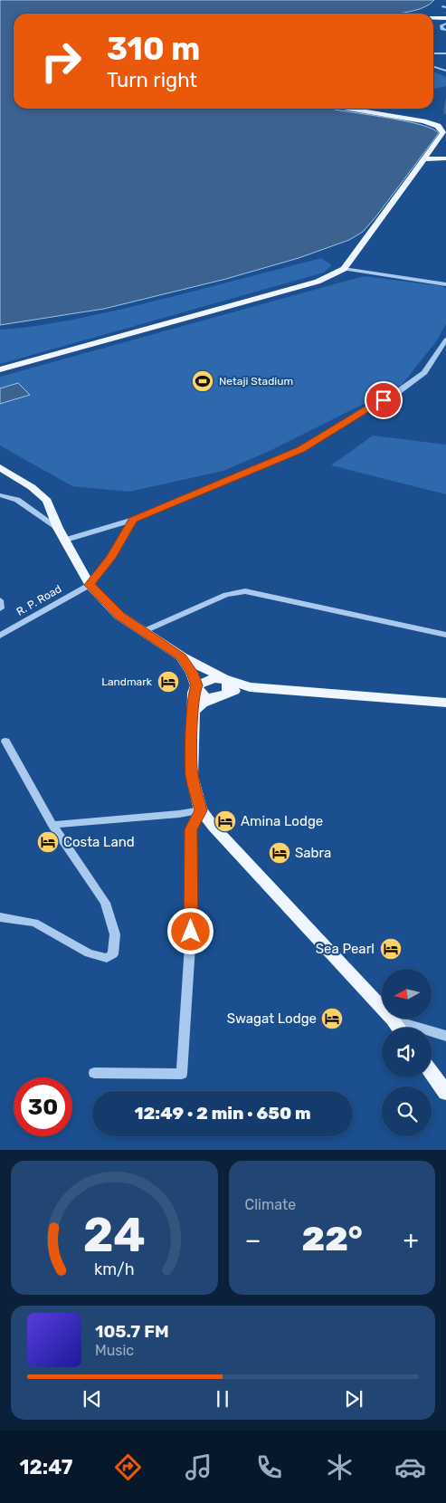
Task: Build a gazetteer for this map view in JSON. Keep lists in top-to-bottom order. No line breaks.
{"streets":{"street":["R. P. Road"]},"places":{"sports":["Netaji Stadium"],"hotel":["Landmark","Amina Lodge","Costa Land","Sabra","Sea Pearl","Swagat Lodge"]},"north":"left","page":{"turn":["310 m","Turn right"],"limit":"30","trip":"12:49 · 2 min · 650 m","tile":"Climate","heat":["−","22°","+"],"song":["105.7 FM","Music"],"tabs":"12:47","gauge":["24","km/h"]}}
